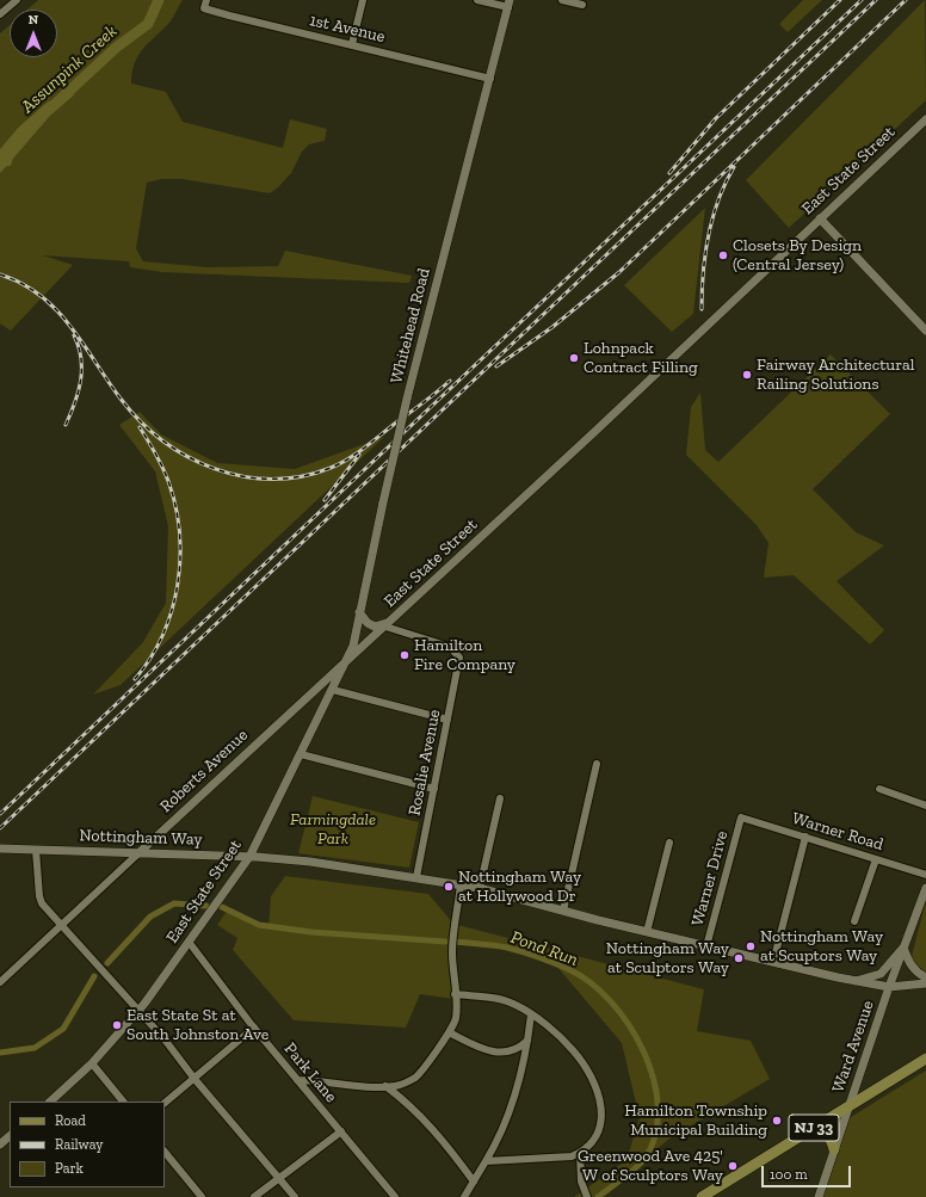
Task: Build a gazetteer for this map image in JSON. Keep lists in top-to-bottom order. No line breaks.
{"streets":{"main road":["NJ 33"],"street":["1st Avenue","East State Street","Whitehead Road","Rosalie Avenue","Roberts Avenue","Warner Road","Nottingham Way","Warner Drive","Ward Avenue","Park Lane"]},"crossings":[["1st Avenue","Whitehead Road"],["East State Street","Whitehead Road"],["East State Street","Rosalie Avenue"],["East State Street","Roberts Avenue"],["East State Street","Nottingham Way"],["East State Street","Park Lane"],["Whitehead Road","Roberts Avenue"],["Rosalie Avenue","Nottingham Way"],["Roberts Avenue","Nottingham Way"],["Warner Road","Warner Drive"],["Nottingham Way","Warner Drive"],["Nottingham Way","Ward Avenue"],["Ward Avenue","NJ 33"]],"water":["Assunpink Creek","Pond Run"],"parks":["Farmingdale Park"],"places":["Closets By Design (Central Jersey)","Lohnpack Contract Filling","Fairway Architectural Railing Solutions","Hamilton Fire Company","Nottingham Way at Hollywood Dr","Nottingham Way at Scuptors Way","Nottingham Way at Sculptors Way","East State St at South Johnston Ave","Hamilton Township Municipal Building","Greenwood Ave 425' W of Sculptors Way"],"legend":["Road","Railway","Park"],"scale_bar":"100 m","north":"top"}
